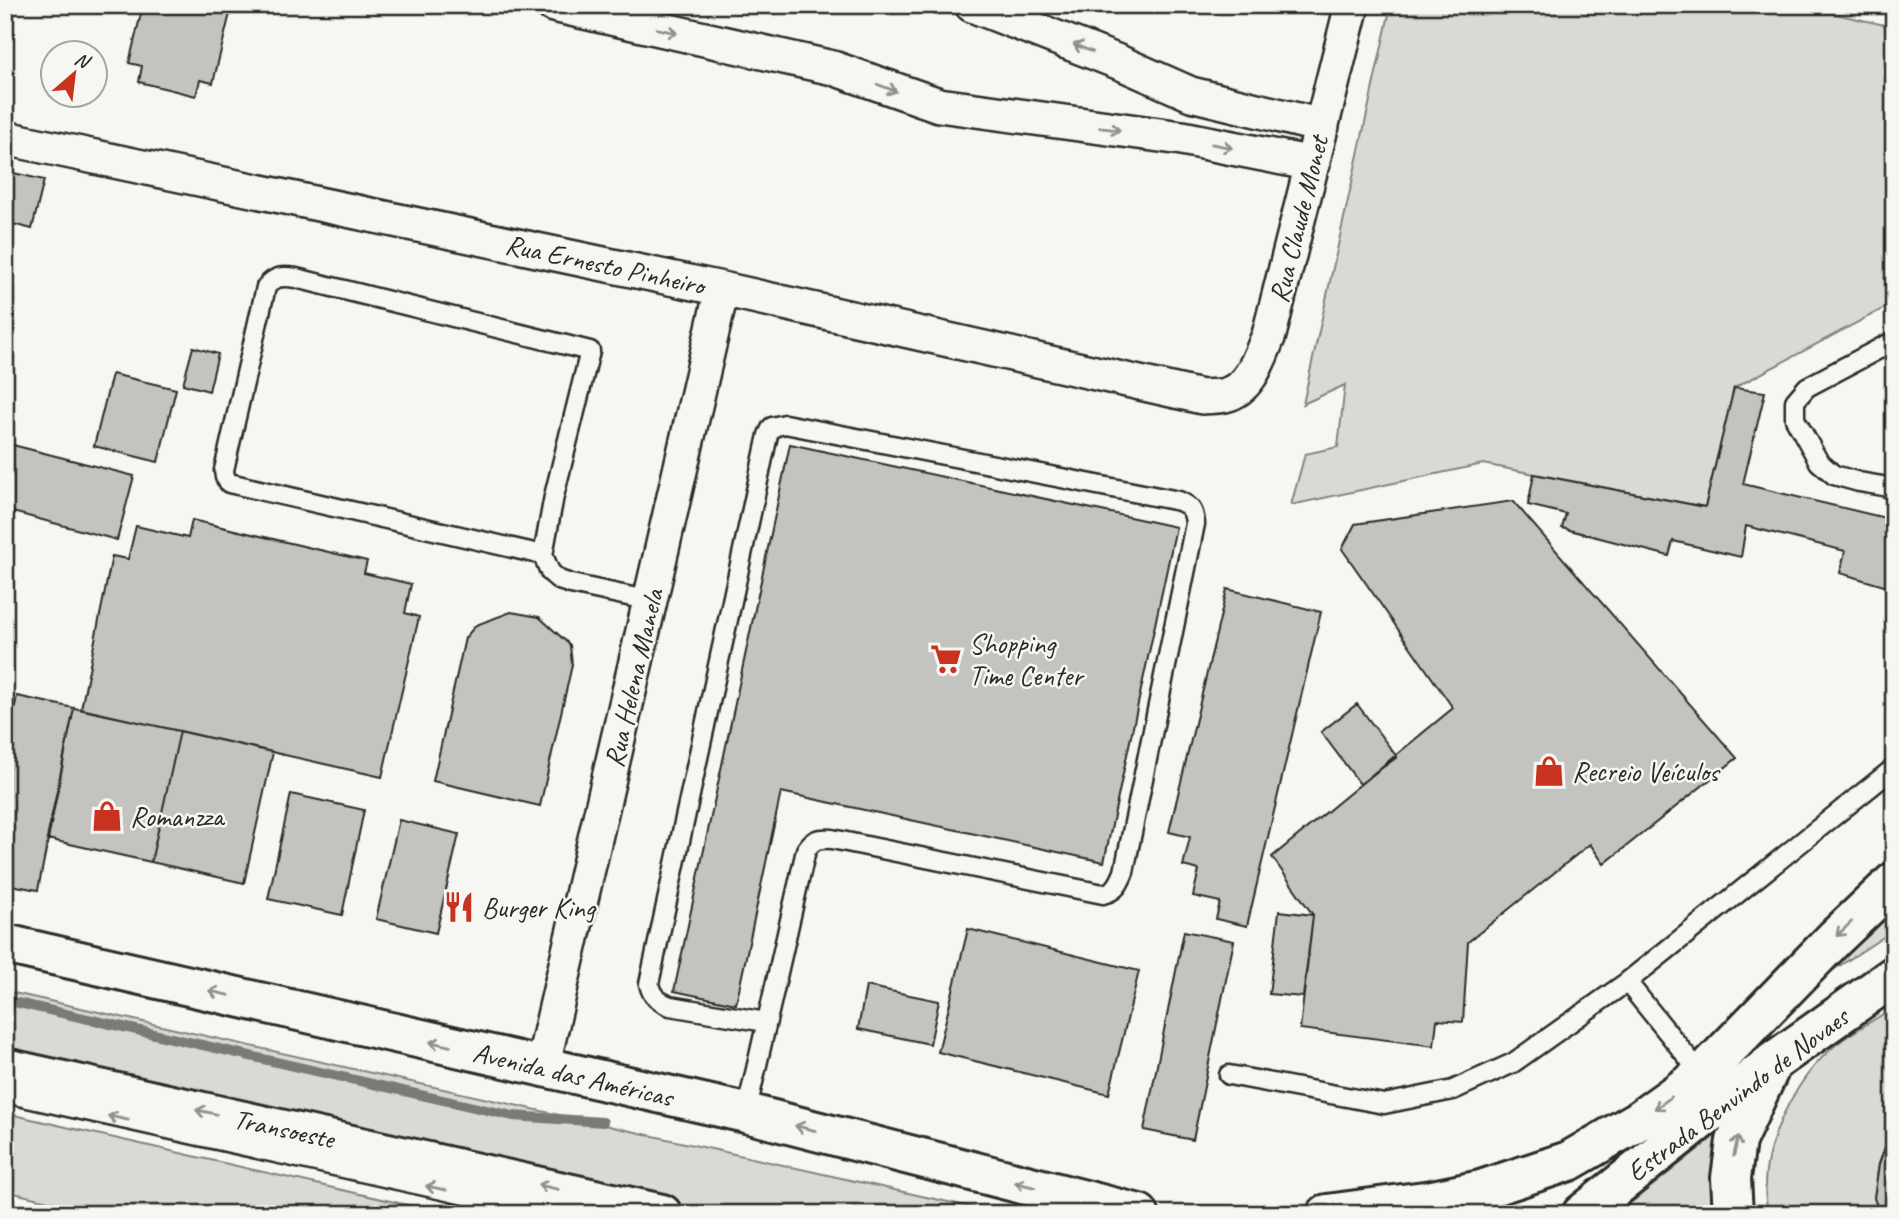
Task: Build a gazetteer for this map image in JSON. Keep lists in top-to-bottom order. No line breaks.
{"streets":{"main road":["Avenida das Américas","Estrada Benvindo de Novaes"],"street":["Rua Claude Monet","Rua Ernesto Pinheiro","Rua Helena Manela"],"lane":["Transoeste"]},"crossings":[["Rua Claude Monet","Rua Ernesto Pinheiro"],["Rua Ernesto Pinheiro","Rua Helena Manela"],["Rua Helena Manela","Avenida das Américas"]],"one_way":["Transoeste"],"places":{"supermarket":["Shopping Time Center"],"shop":["Recreio Veículos","Romanzza"],"restaurant":["Burger King"]},"north":"top right"}
